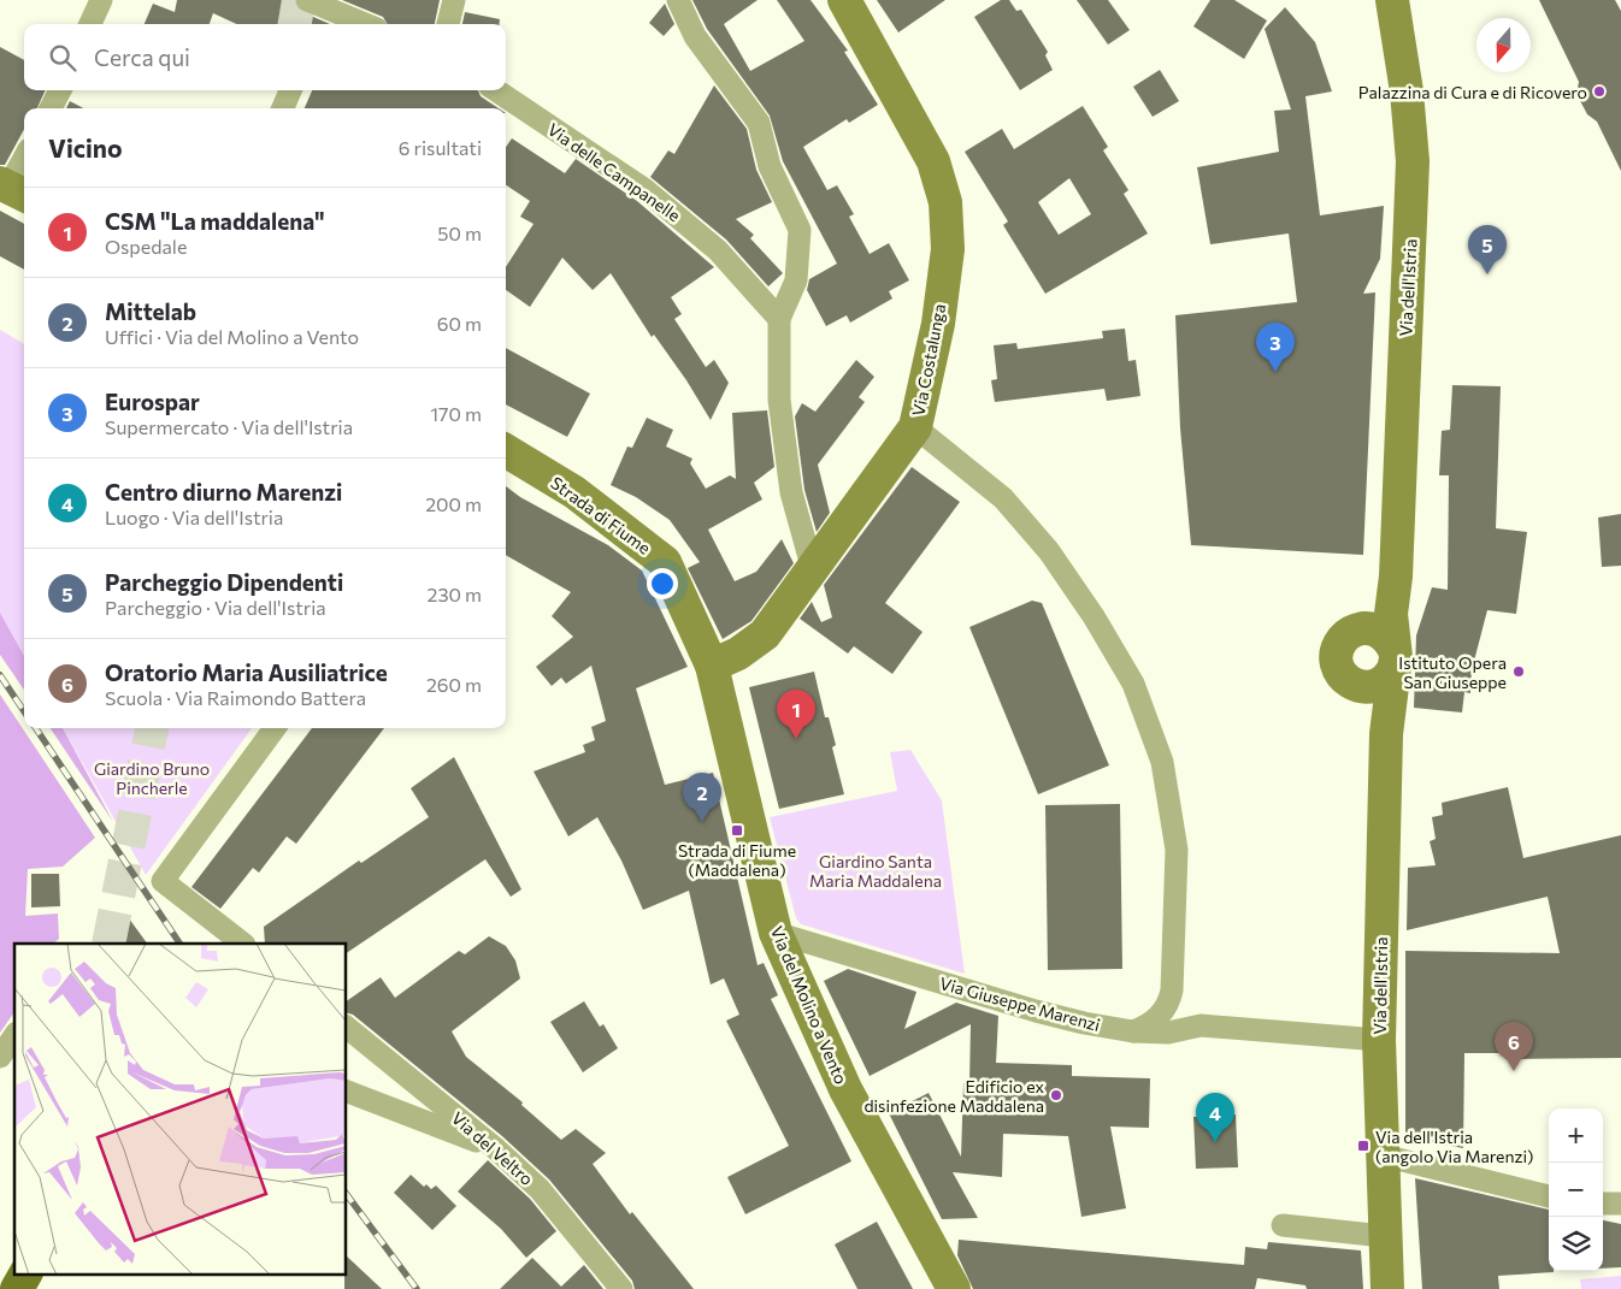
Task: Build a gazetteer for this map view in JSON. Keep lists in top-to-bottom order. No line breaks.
{"streets":{"main road":["Via dell'Istria","Via Costalunga","Strada di Fiume","Via del Molino a Vento"],"street":["Via delle Campanelle","Via Giuseppe Marenzi","Via del Veltro"]},"crossings":[["Via dell'Istria","Via Giuseppe Marenzi"],["Via Costalunga","Strada di Fiume"],["Via Costalunga","Via del Molino a Vento"],["Strada di Fiume","Via del Molino a Vento"],["Via Giuseppe Marenzi","Via del Molino a Vento"]],"parks":["Giardino Bruno Pincherle","Giardino Santa Maria Maddalena"],"places":{"other":["Palazzina di Cura e di Ricovero","Istituto Opera San Giuseppe","Edificio ex disinfezione Maddalena"],"transit":["Strada di Fiume (Maddalena)","Via dell'Istria (angolo Via Marenzi)"]},"north":"bottom","page":{"search":"Cerca qui","heading":["Vicino","6 risultati"],"list":[{"mark":"1","name":"CSM \"La maddalena\"","note":"Ospedale","value":"50 m"},{"mark":"2","name":"Mittelab","note":"Uffici · Via del Molino a Vento","value":"60 m"},{"mark":"3","name":"Eurospar","note":"Supermercato · Via dell'Istria","value":"170 m"},{"mark":"4","name":"Centro diurno Marenzi","note":"Luogo · Via dell'Istria","value":"200 m"},{"mark":"5","name":"Parcheggio Dipendenti","note":"Parcheggio · Via dell'Istria","value":"230 m"},{"mark":"6","name":"Oratorio Maria Ausiliatrice","note":"Scuola · Via Raimondo Battera","value":"260 m"}],"pins":["5","3","1","2","6","4"],"map_buttons":["+","−"]}}
